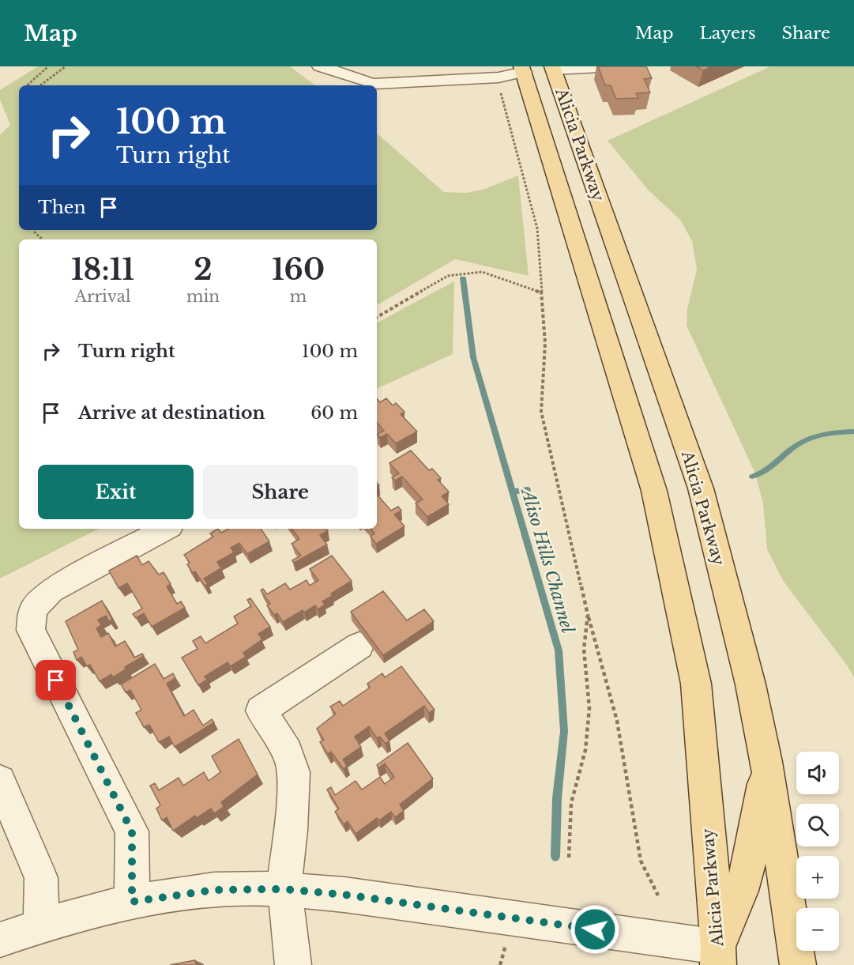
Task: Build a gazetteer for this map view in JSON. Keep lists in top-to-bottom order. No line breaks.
{"streets":{"main road":["Alicia Parkway"]},"water":["Aliso Hills Channel"],"page":{"header":"Map","nav":["Map","Layers","Share"],"turn":["100 m","Turn right"],"then":"Then","eta":["18:11","Arrival","2","min","160","m"],"list":[{"name":"Turn right","value":"100 m"},{"name":"Arrive at destination","value":"60 m"}],"buttons":["Exit","Share"],"map_buttons":["+","−"]}}
